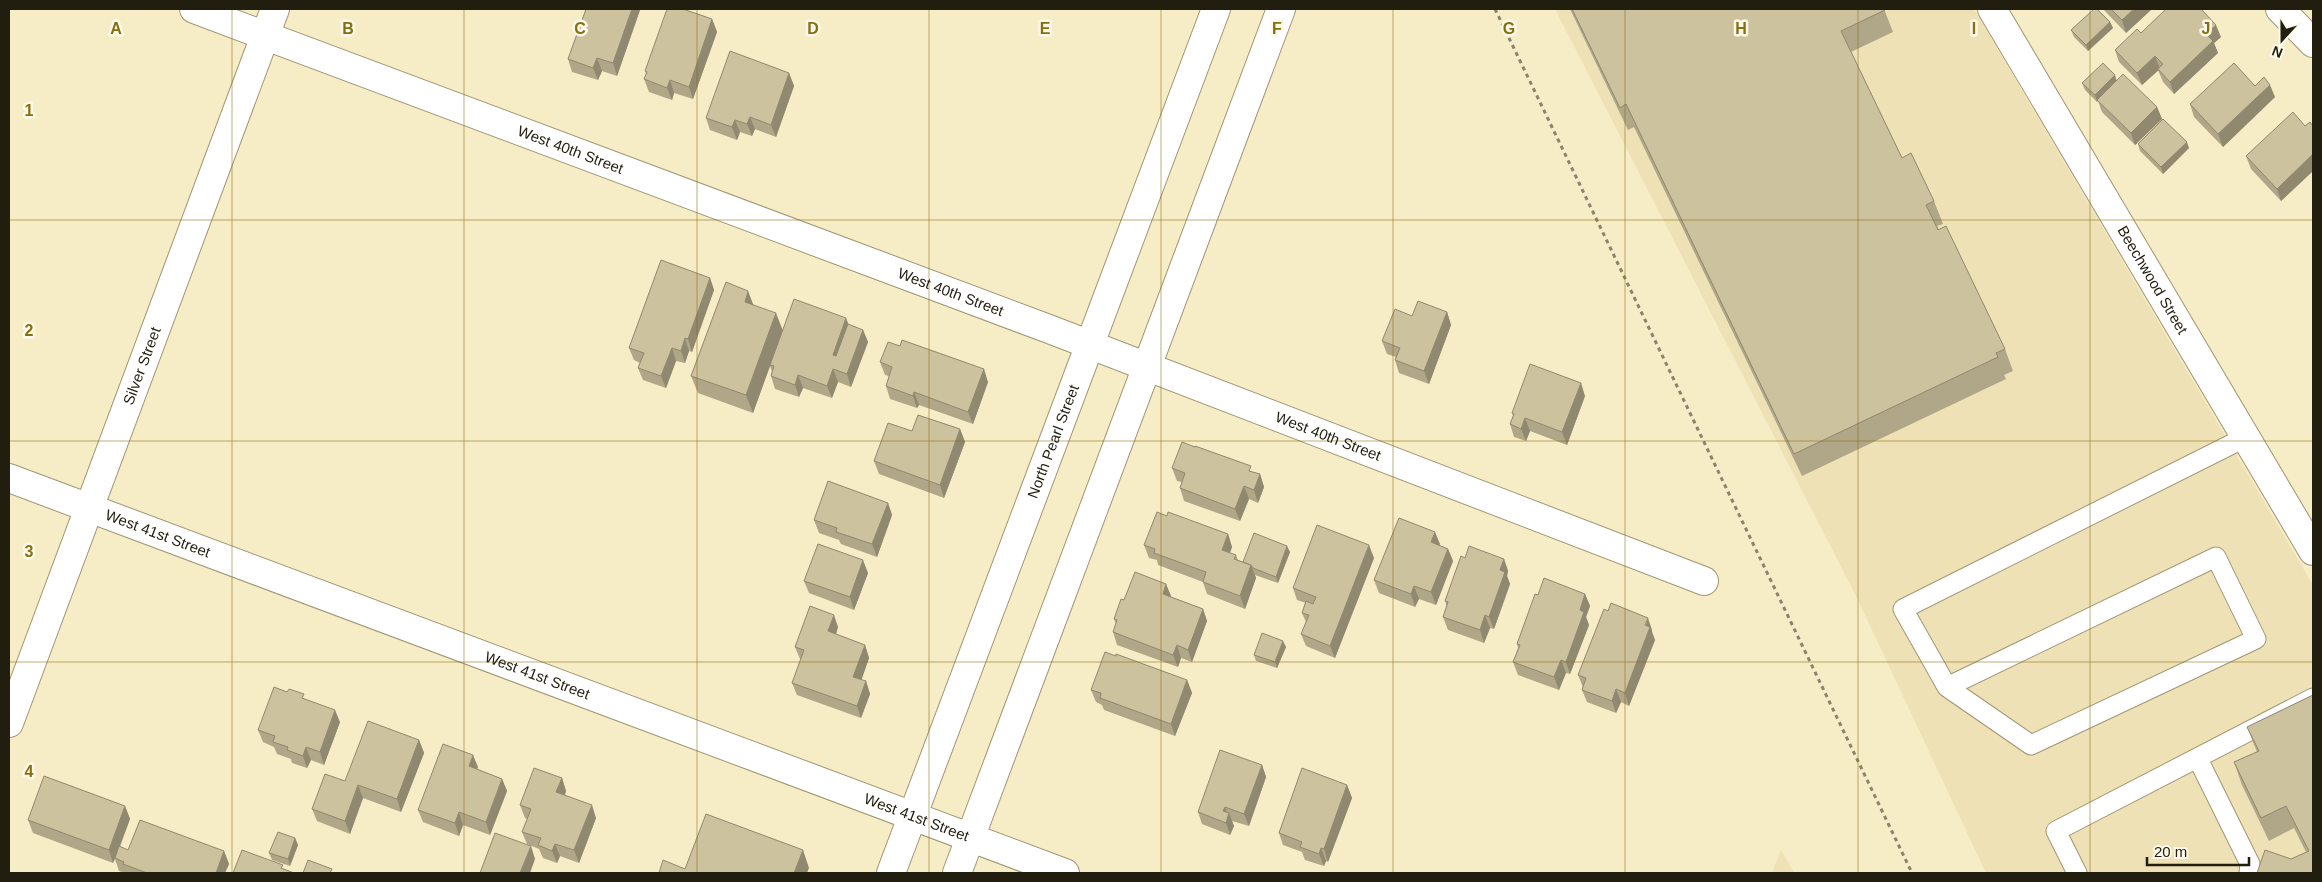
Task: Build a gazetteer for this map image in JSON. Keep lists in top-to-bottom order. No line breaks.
{"streets":{"street":["West 40th Street","Beechwood Street","Silver Street","North Pearl Street","West 41st Street"]},"crossings":[["West 40th Street","Silver Street"],["West 40th Street","North Pearl Street"],["Silver Street","West 41st Street"],["North Pearl Street","West 41st Street"]],"scale_bar":"20 m","north":"bottom","grid":{"columns":["A","B","C","D","E","F","G","H","I","J"],"rows":["1","2","3","4"]}}
